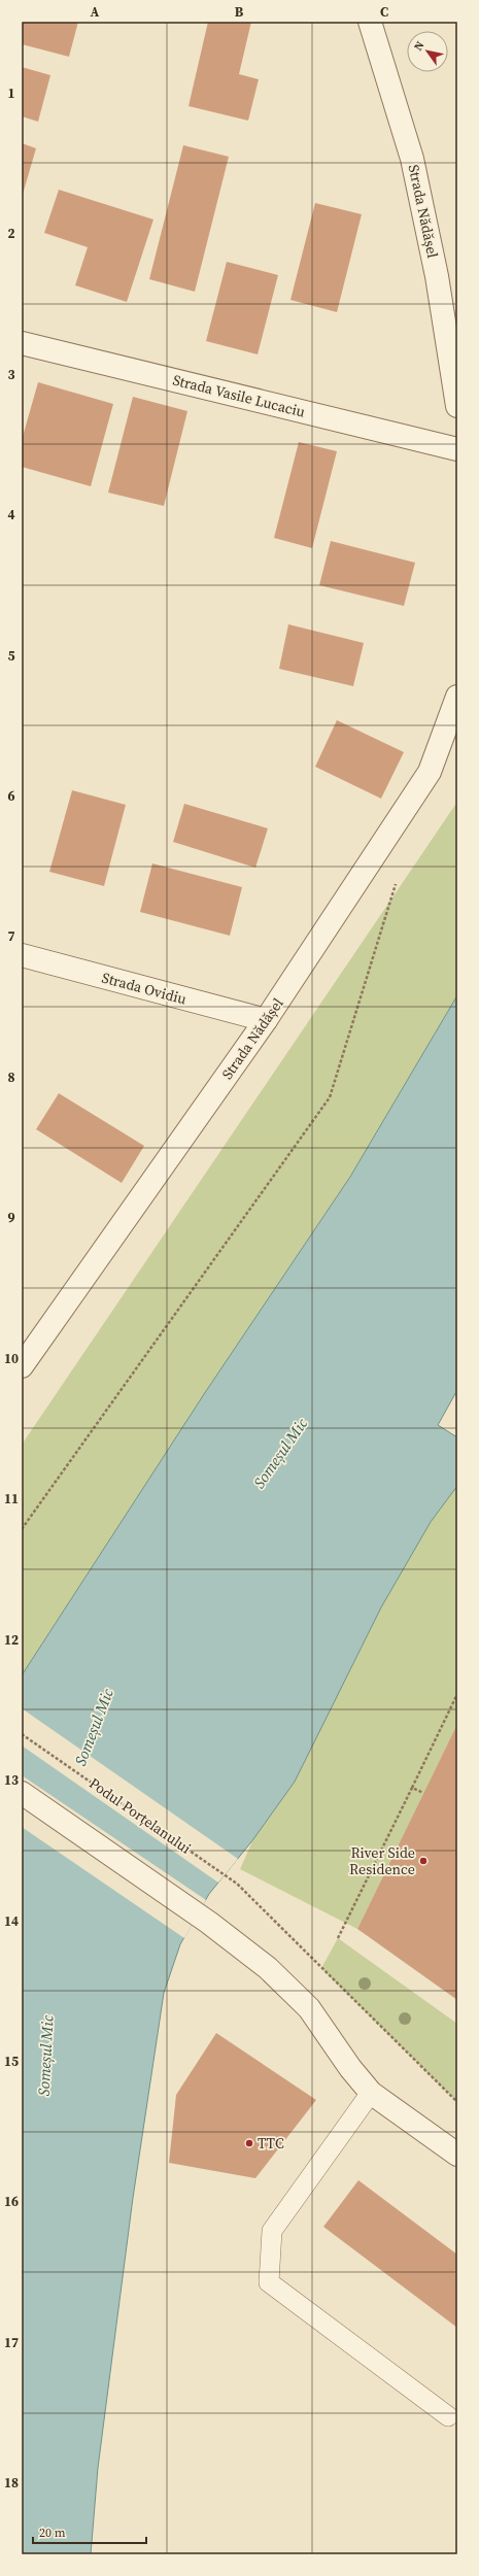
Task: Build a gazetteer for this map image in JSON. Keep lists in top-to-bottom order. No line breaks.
{"streets":{"street":["Strada Nădășel","Strada Vasile Lucaciu","Strada Ovidiu"],"path":["Podul Porțelanului"]},"crossings":[["Strada Nădășel","Strada Ovidiu"]],"water":["Someșul Mic"],"places":["River Side Residence","TTC"],"scale_bar":"20 m","north":"top left","grid":{"columns":["A","B","C"],"rows":["1","2","3","4","5","6","7","8","9","10","11","12","13","14","15","16","17","18"]}}
